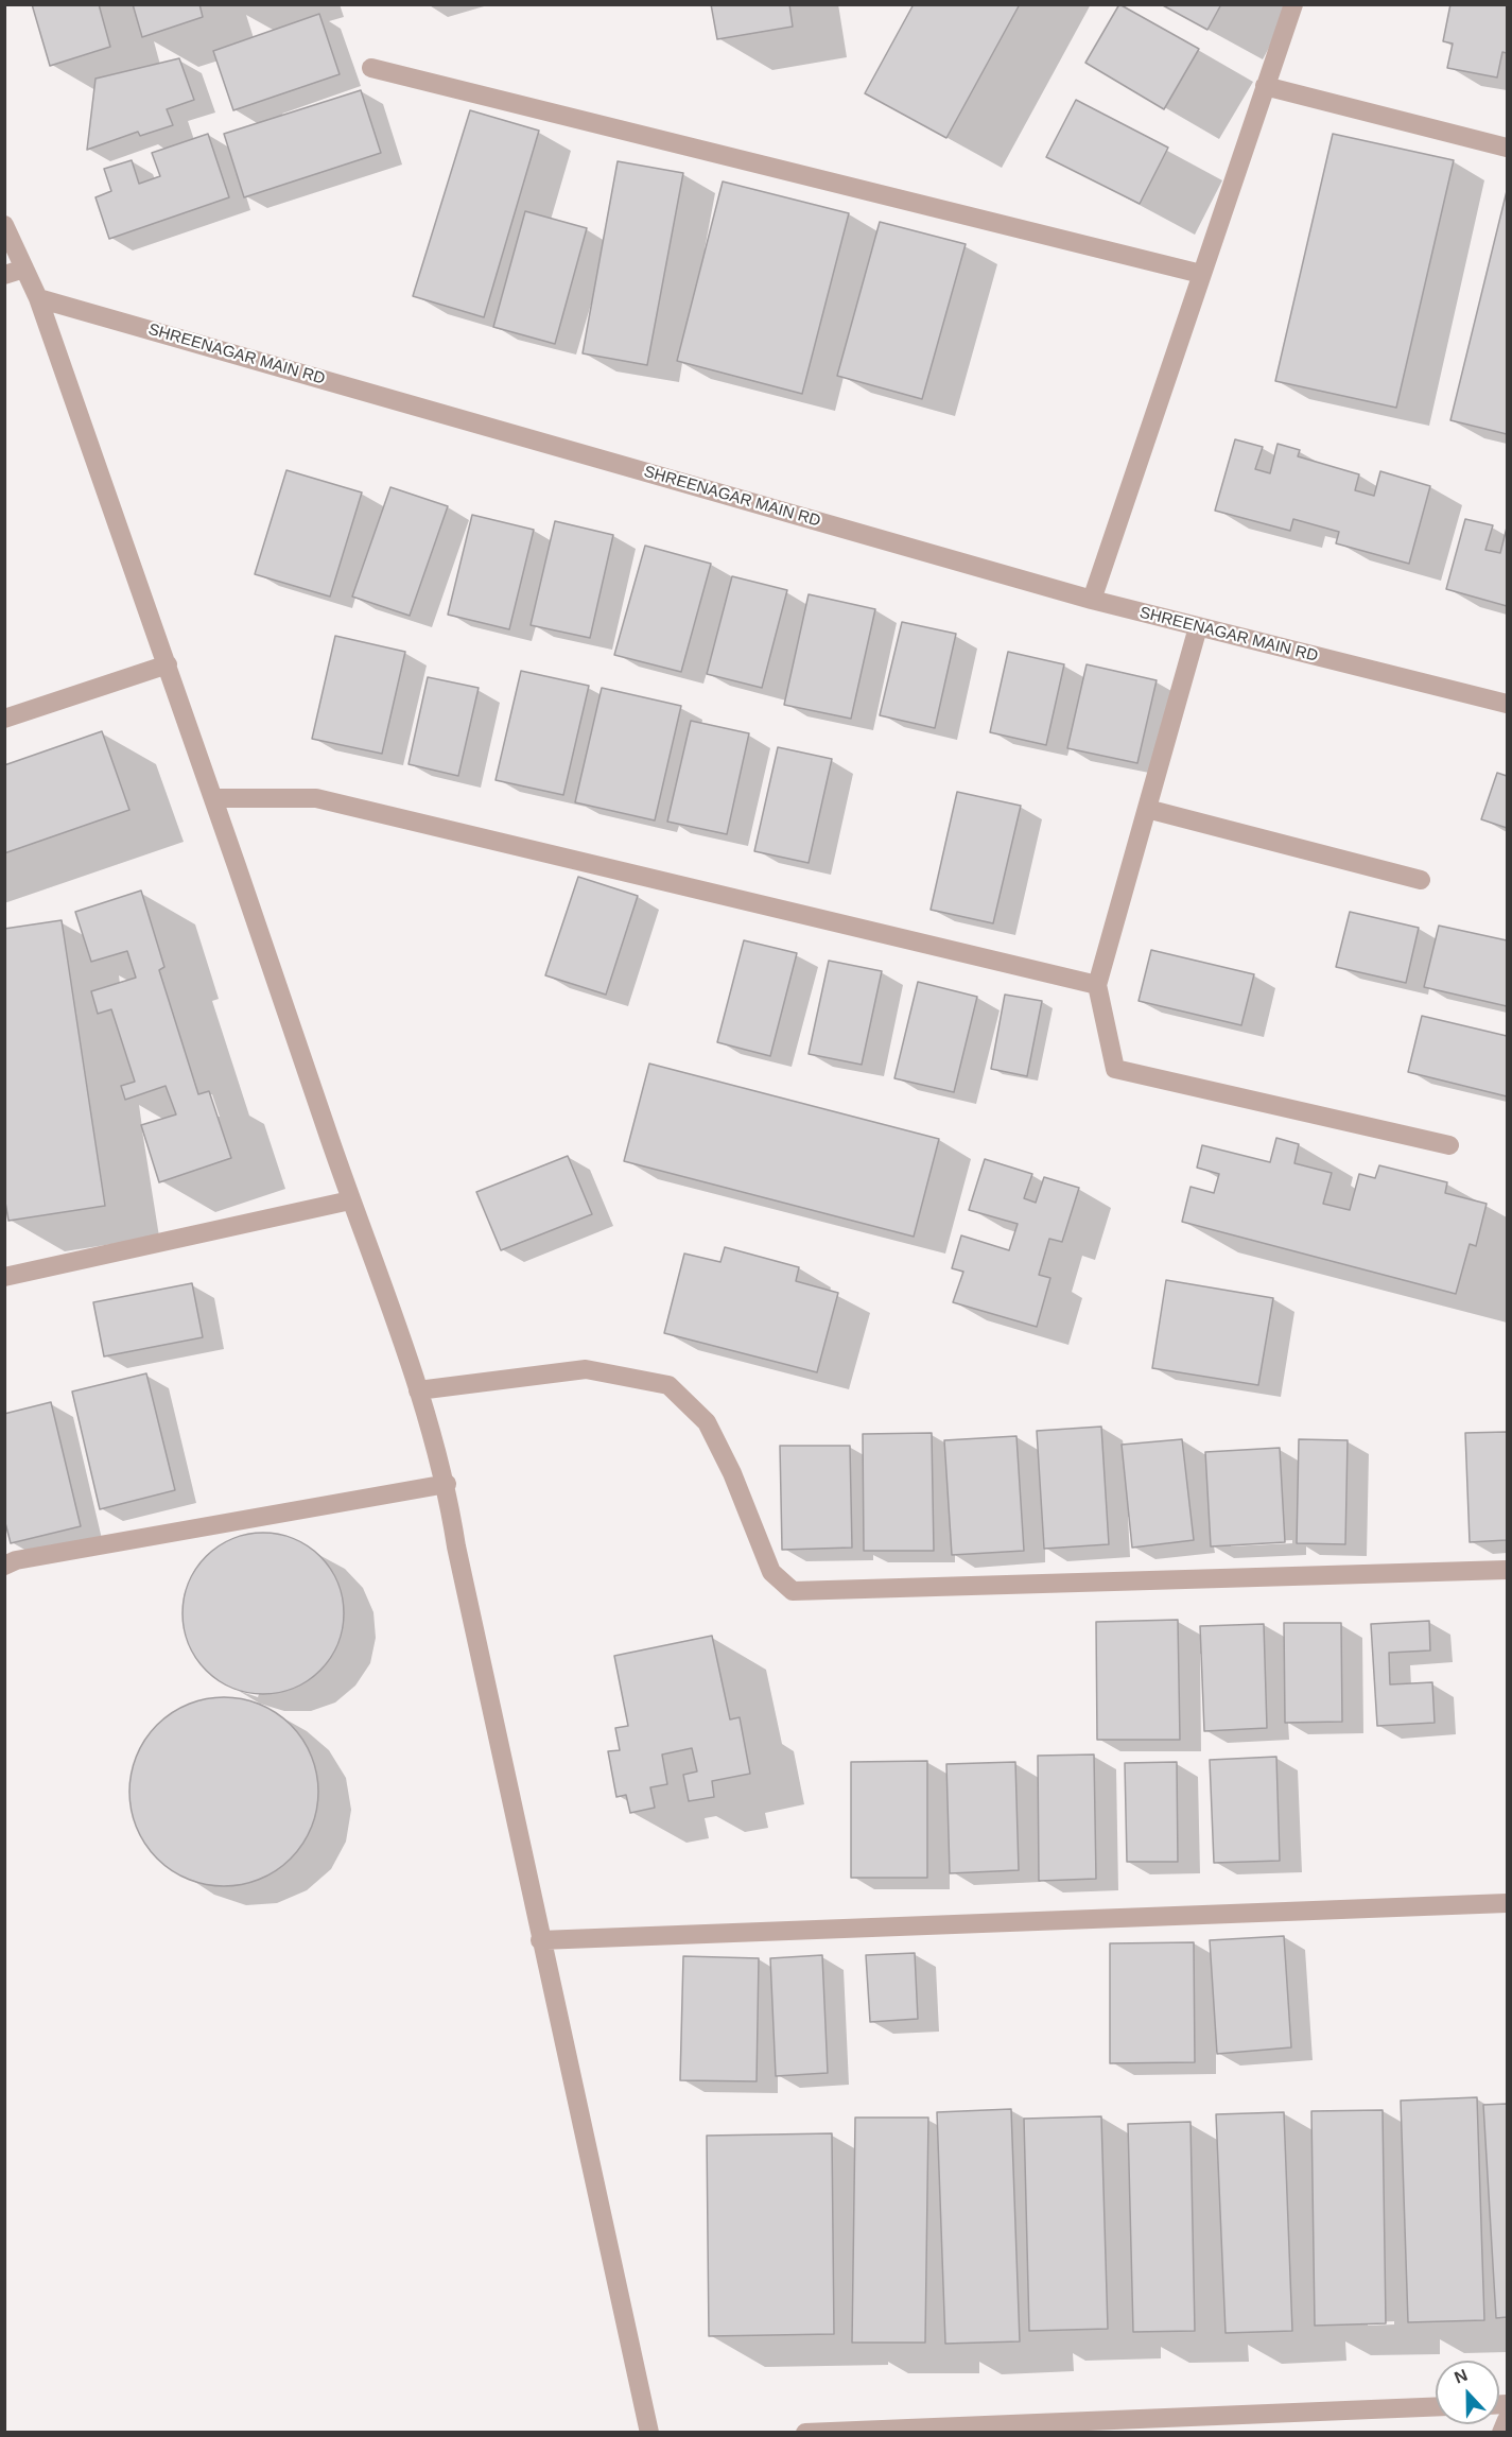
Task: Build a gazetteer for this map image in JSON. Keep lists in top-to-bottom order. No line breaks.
{"streets":{"street":["SHREENAGAR MAIN RD"]},"north":"top"}
